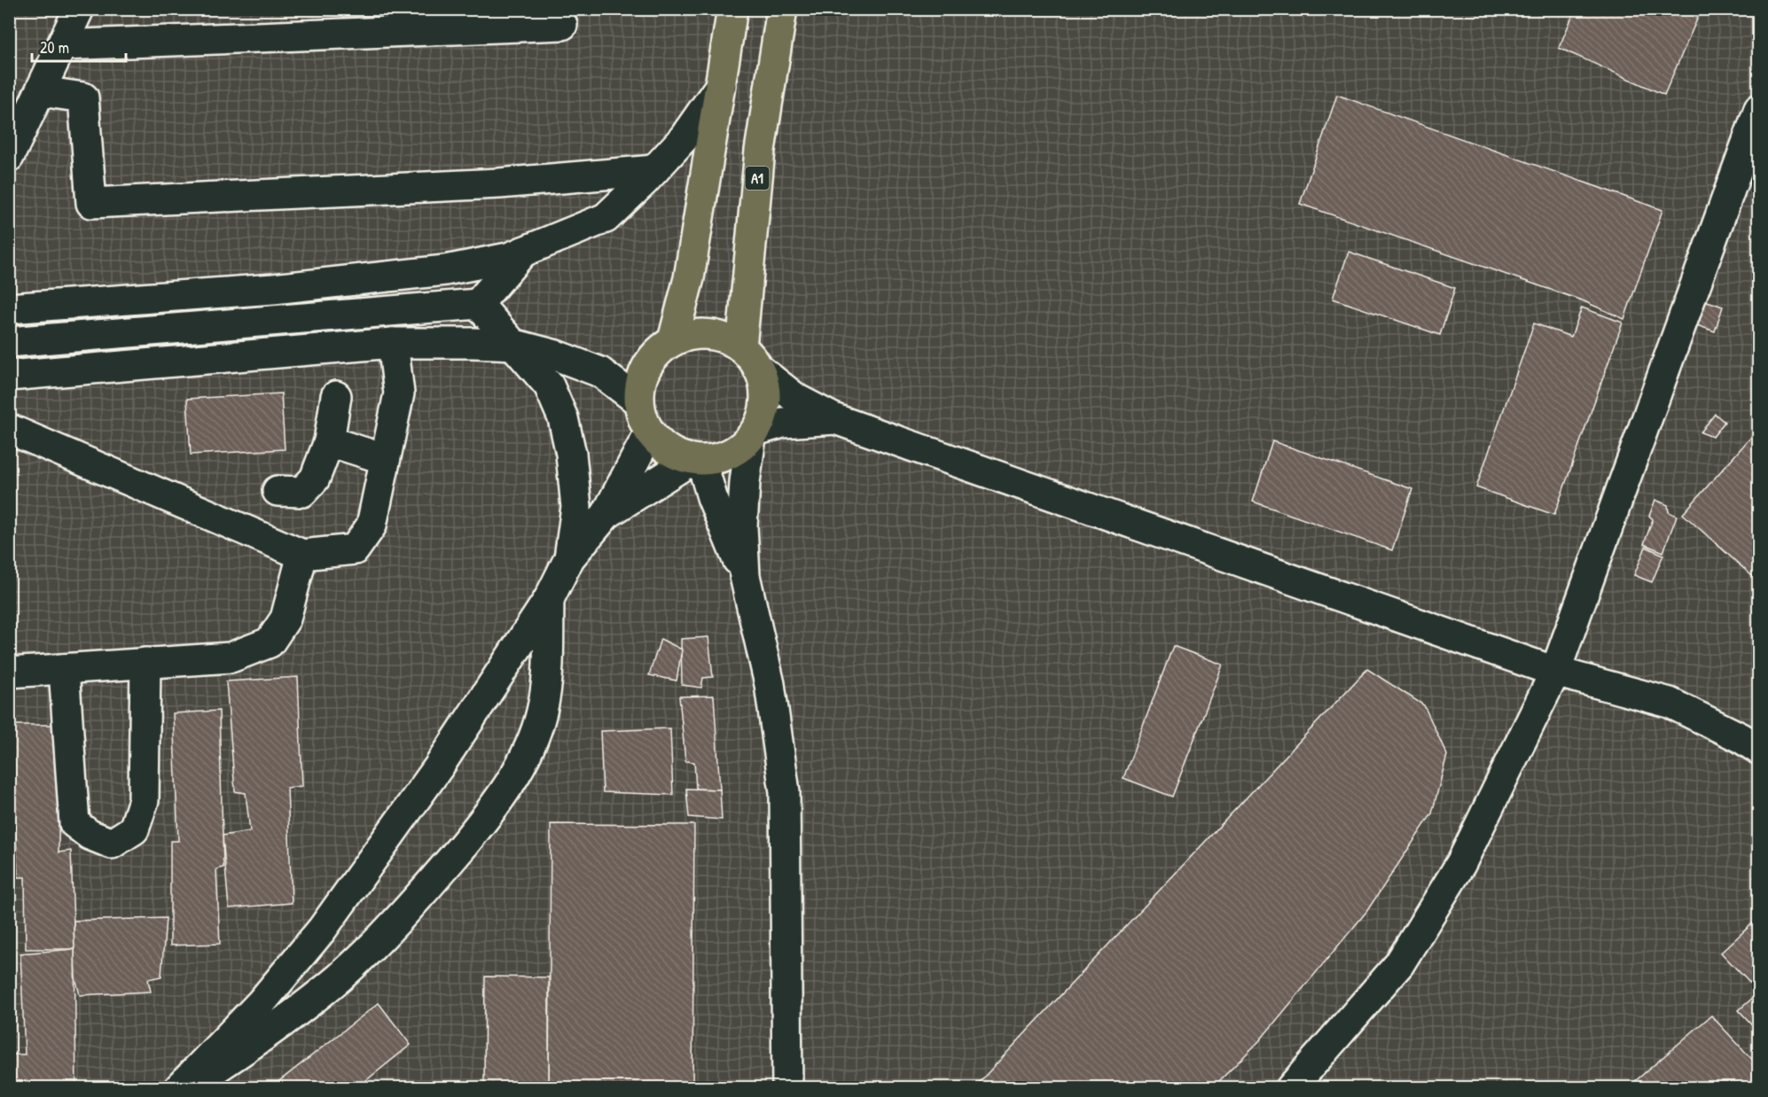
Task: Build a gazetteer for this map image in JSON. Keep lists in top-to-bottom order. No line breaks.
{"streets":{"highway":["A1"]},"scale_bar":"20 m"}
